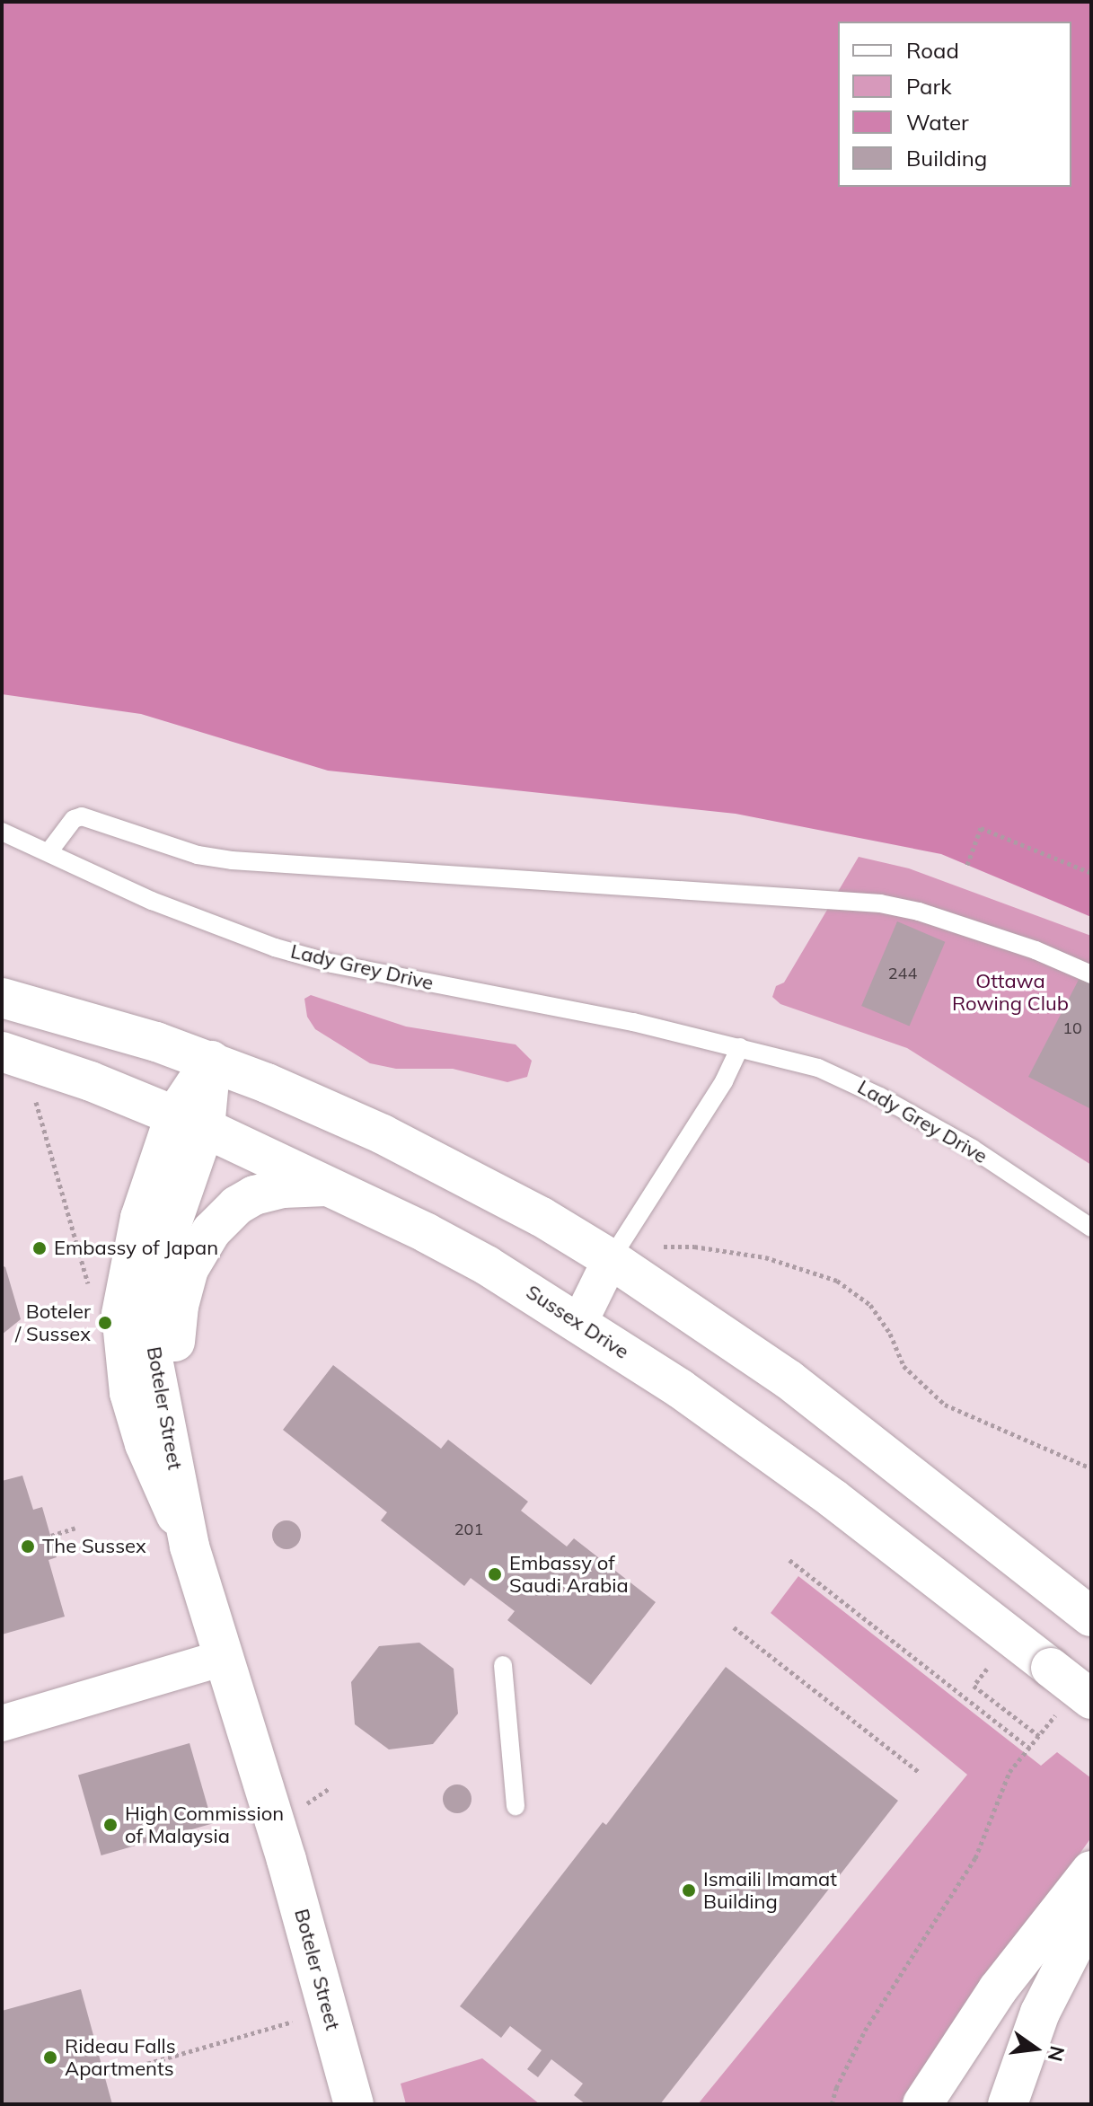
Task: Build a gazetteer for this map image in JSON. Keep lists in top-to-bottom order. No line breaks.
{"streets":{"main road":["Sussex Drive","Boteler Street"],"lane":["Lady Grey Drive"]},"crossings":[["Sussex Drive","Boteler Street"]],"parks":["Ottawa Rowing Club"],"places":["Embassy of Japan","Boteler / Sussex","The Sussex","Embassy of Saudi Arabia","High Commission of Malaysia","Ismaili Imamat Building","Rideau Falls Apartments"],"house_numbers":["244","10","201"],"legend":["Road","Park","Water","Building"],"north":"right"}
